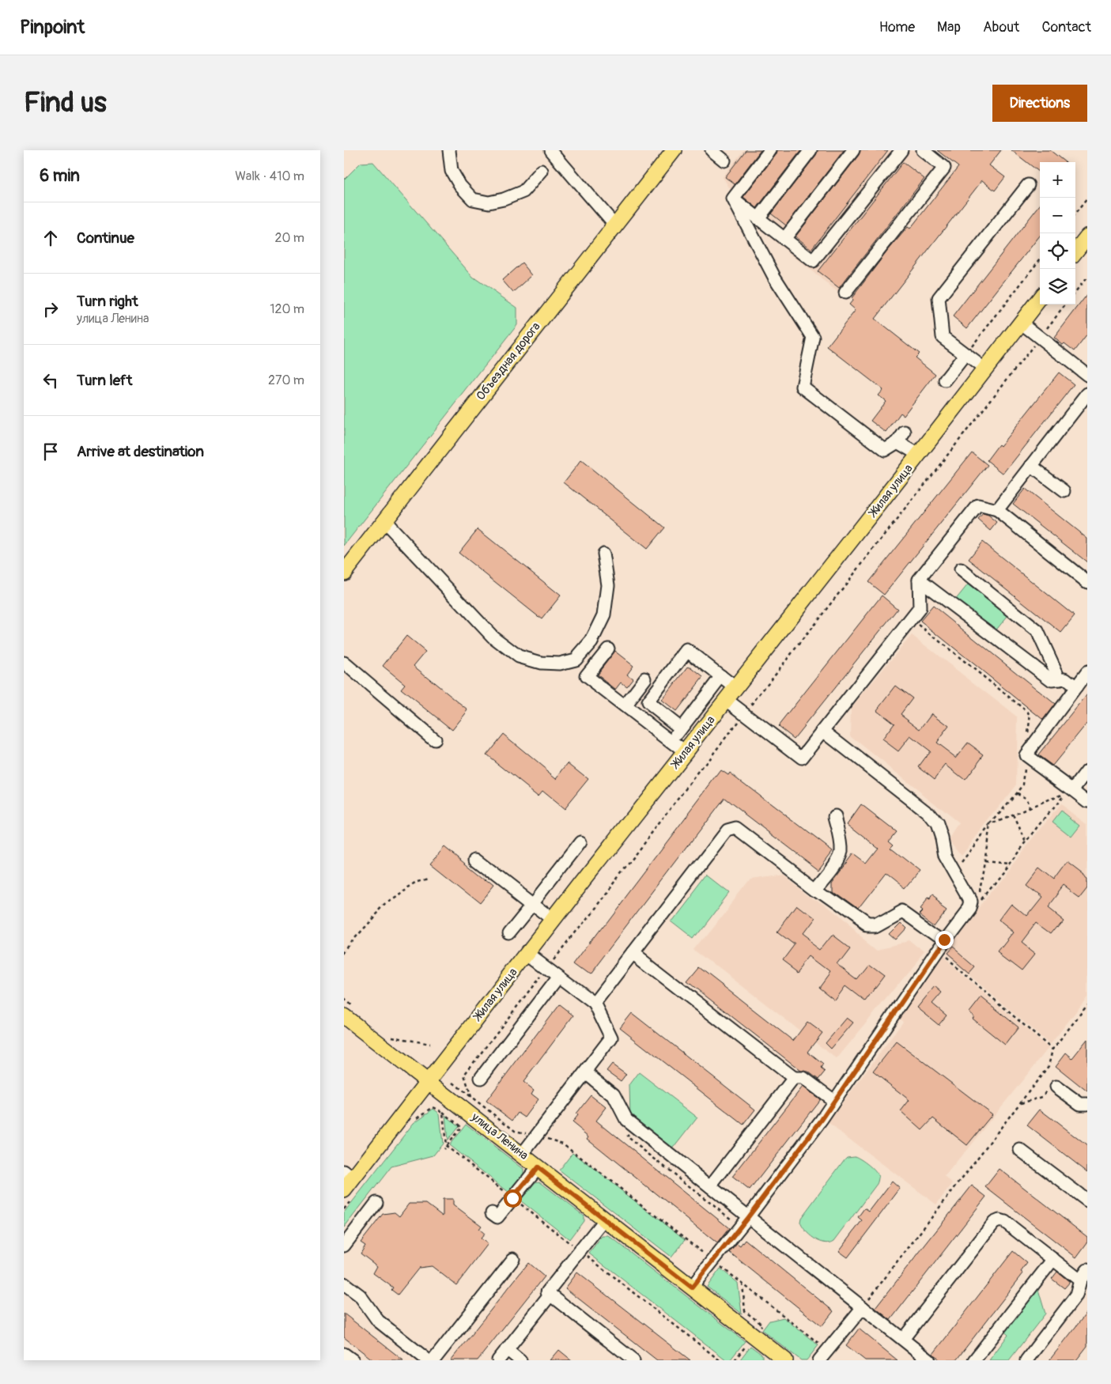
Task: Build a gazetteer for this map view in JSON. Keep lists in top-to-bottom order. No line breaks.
{"streets":{"main road":["Объездная дорога","Жилая улица","улица Ленина"]},"crossings":[["Жилая улица","улица Ленина"]],"page":{"header":"Pinpoint","nav":["Home","Map","About","Contact"],"buttons":"Directions","title":"Find us","heading":["6 min","Walk · 410 m"],"map_buttons":["+","−"],"list":[["Continue","20 m"],["Turn right","улица Ленина","120 m"],["Turn left","270 m"],"Arrive at destination"]}}
